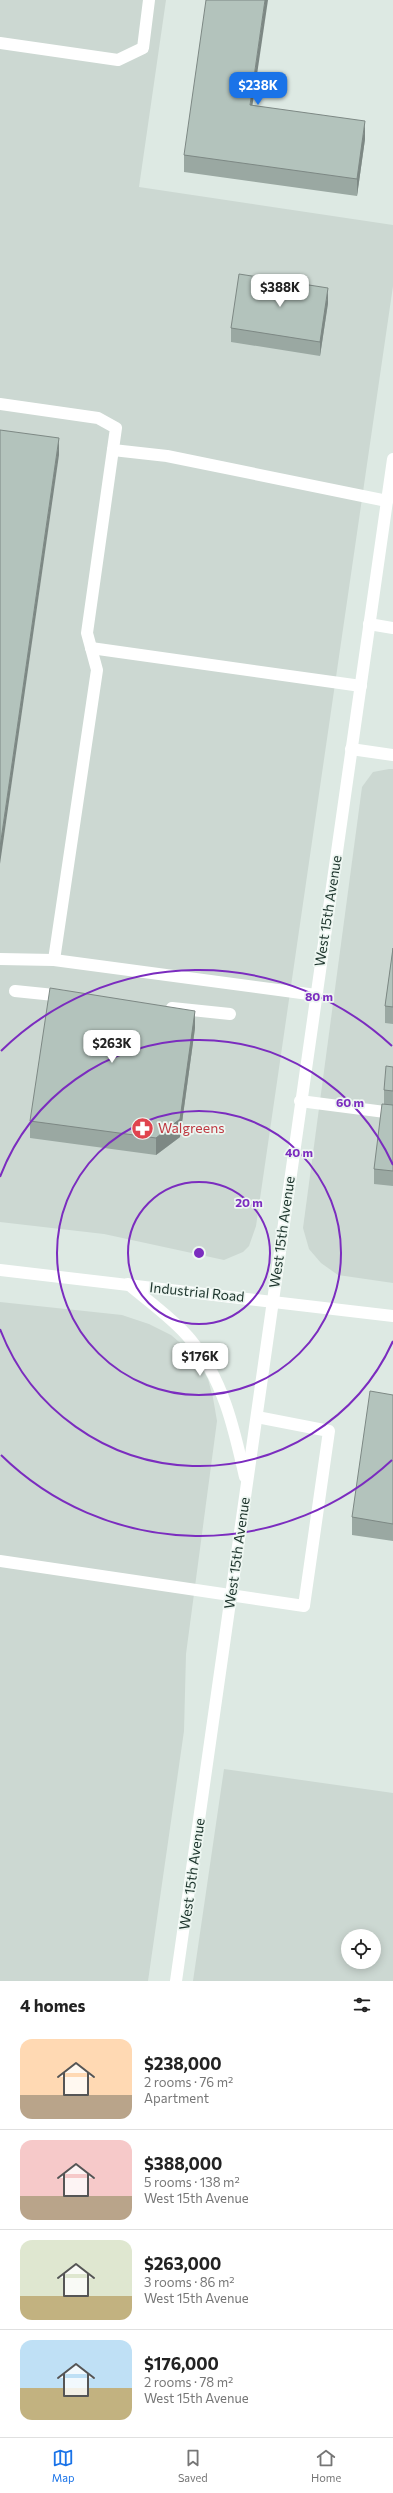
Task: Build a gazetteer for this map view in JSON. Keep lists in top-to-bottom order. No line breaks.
{"streets":{"street":["West 15th Avenue","Industrial Road"]},"crossings":[["West 15th Avenue","Industrial Road"]],"places":{"pharmacy":["Walgreens"]},"page":{"price":["$238K","$388K","$263K","$176K"],"heading":"4 homes","list":[{"name":"$238,000","note":"2 rooms · 76 m² · Apartment"},{"name":"$388,000","note":"5 rooms · 138 m² · West 15th Avenue"},{"name":"$263,000","note":"3 rooms · 86 m² · West 15th Avenue"},{"name":"$176,000","note":"2 rooms · 78 m² · West 15th Avenue"}],"tabs":["Map","Saved","Home"]},"rings":["80 m","60 m","40 m","20 m"]}
